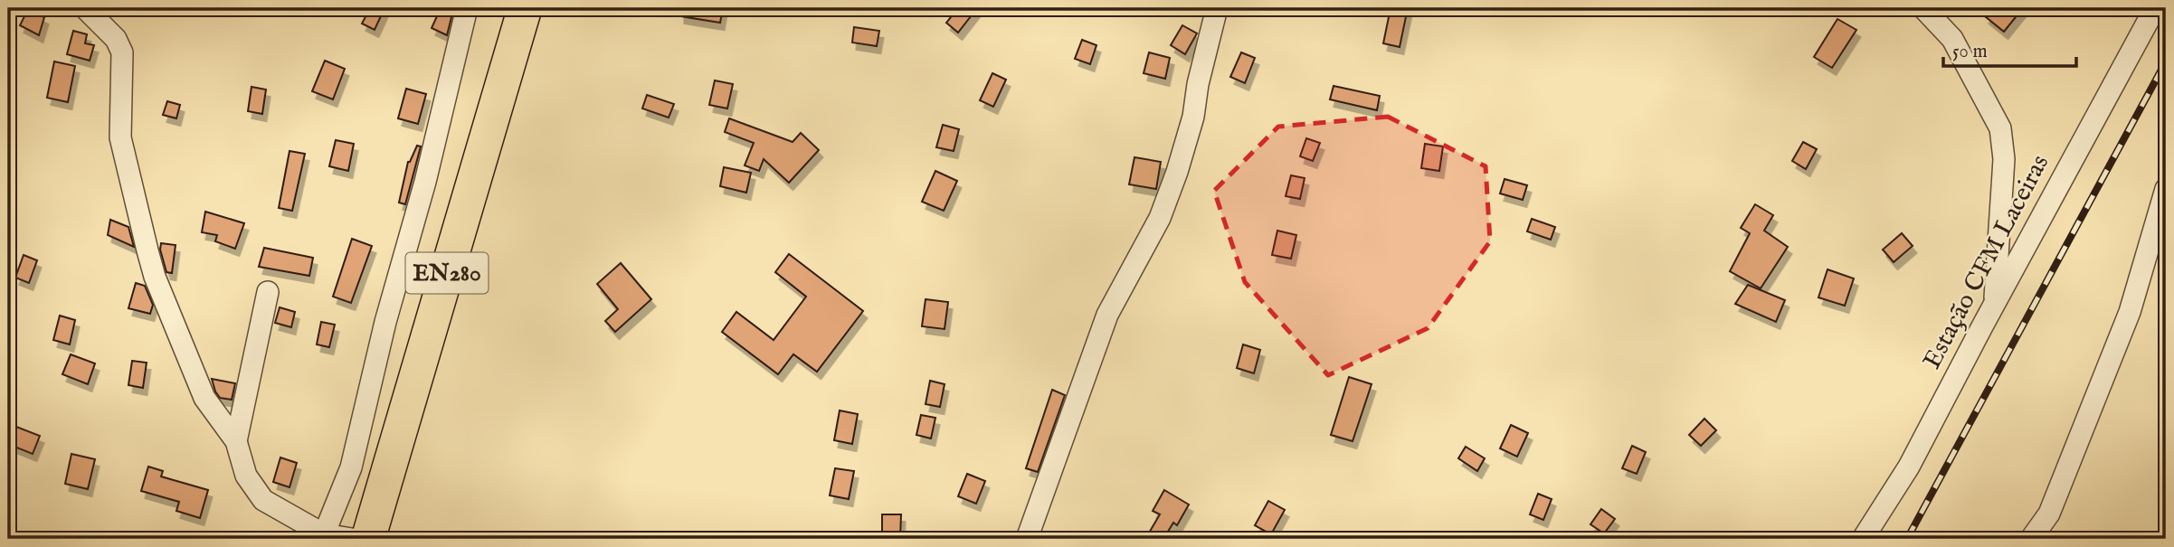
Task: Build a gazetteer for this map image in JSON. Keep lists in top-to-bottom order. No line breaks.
{"streets":{"main road":["EN280"],"street":["Estação CFM Laceiras"]},"scale_bar":"50 m"}
